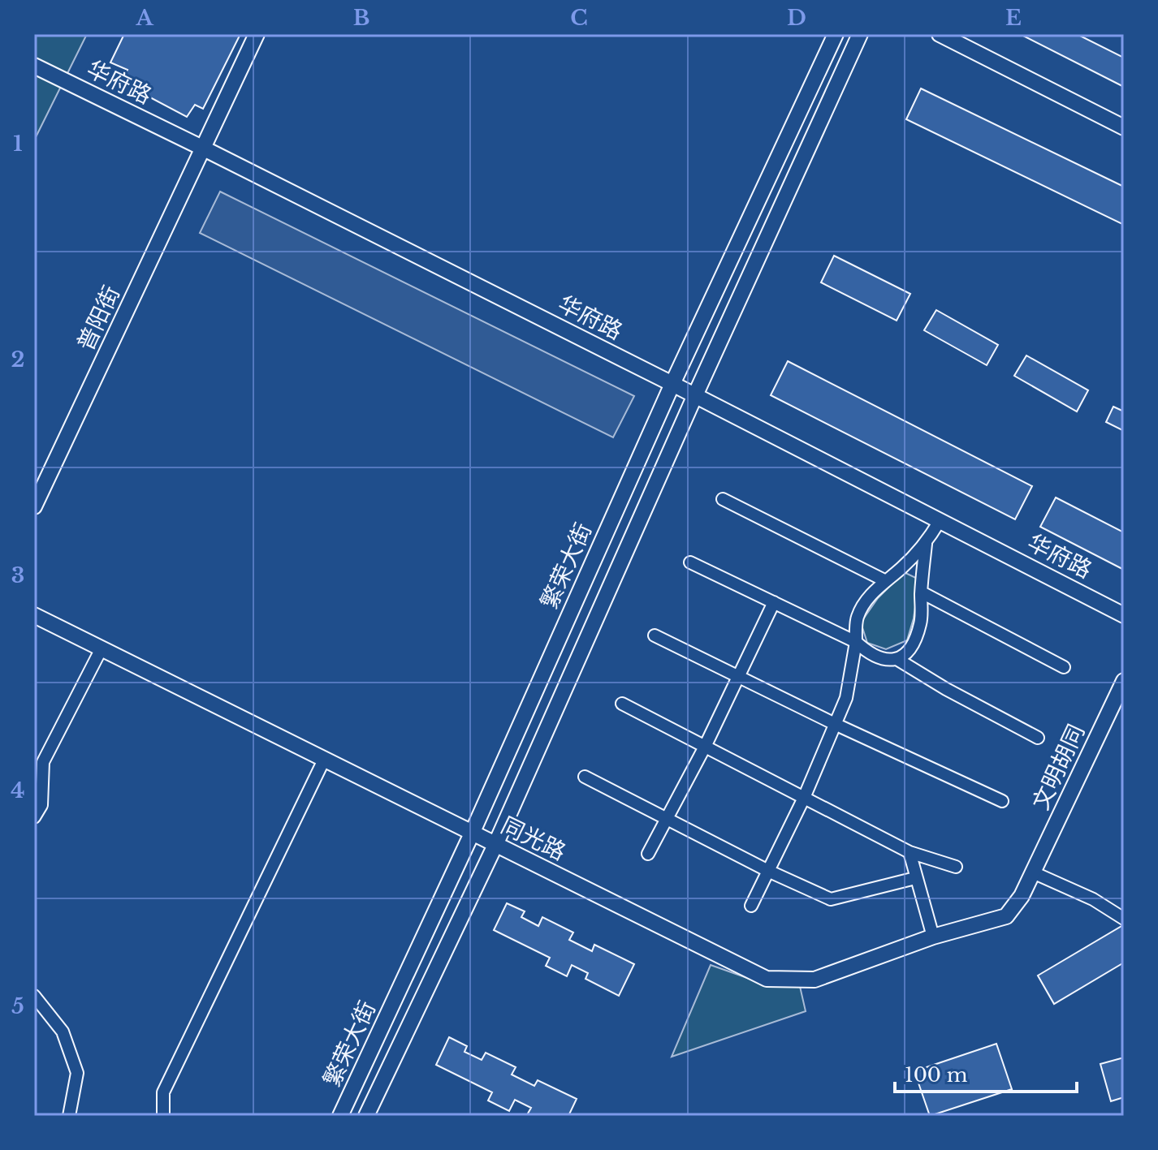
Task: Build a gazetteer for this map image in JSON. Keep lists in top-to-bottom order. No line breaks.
{"streets":{"street":["华府路","普阳街","繁荣大街","文明胡同","同光路"]},"crossings":[["华府路","普阳街"],["华府路","繁荣大街"],["繁荣大街","同光路"],["文明胡同","同光路"]],"scale_bar":"100 m","grid":{"columns":["A","B","C","D","E"],"rows":["1","2","3","4","5"]}}
